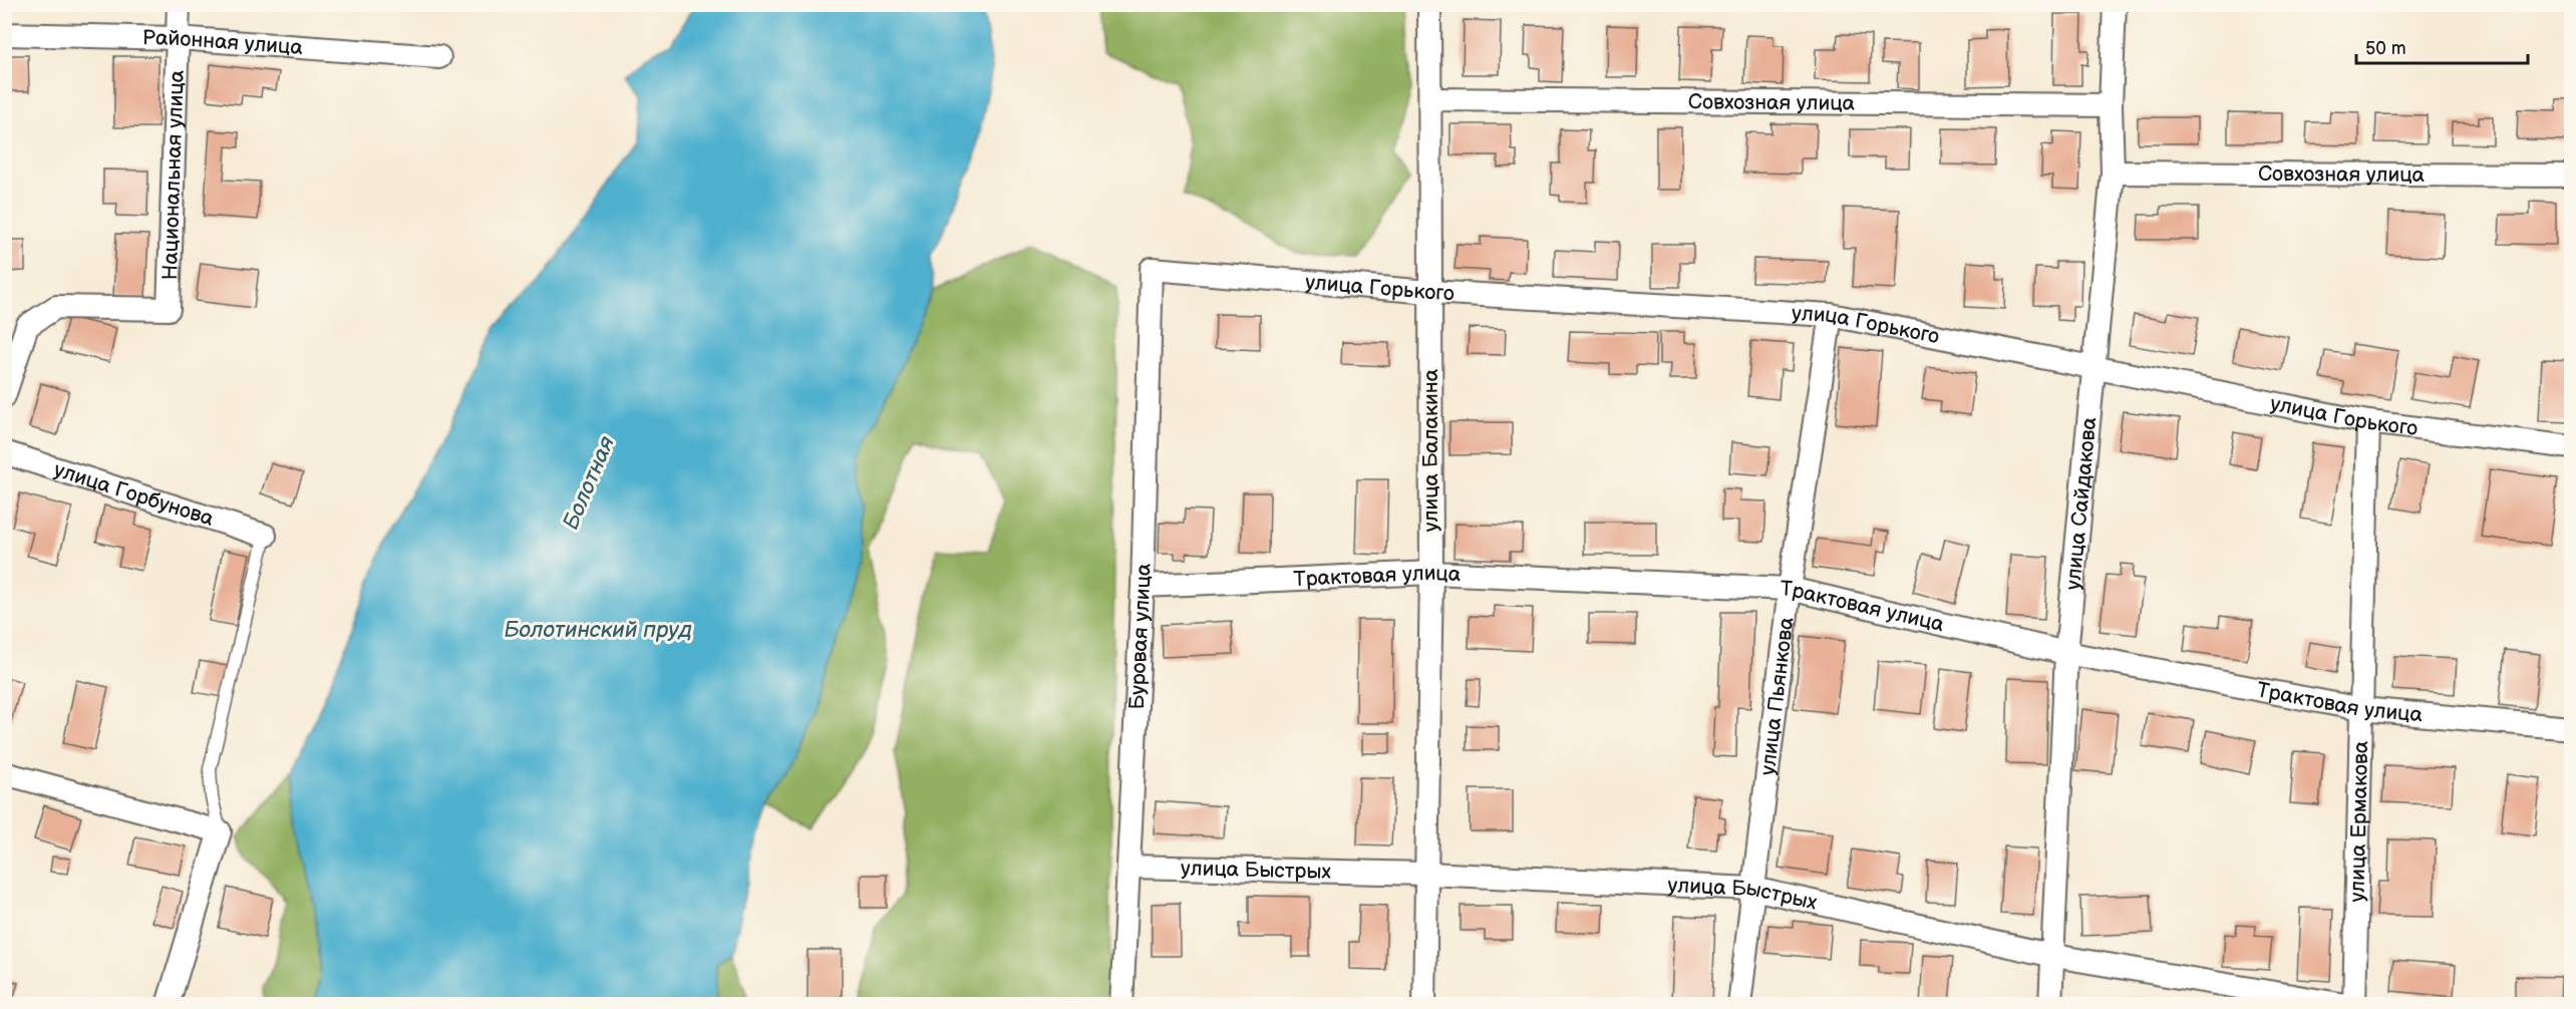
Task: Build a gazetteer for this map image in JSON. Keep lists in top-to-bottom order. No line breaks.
{"streets":{"street":["Районная улица","Совхозная улица","Национальная улица","улица Горького","улица Балакина","улица Горбунова","улица Сайдакова","Трактовая улица","Буровая улица","улица Пьянкова","улица Ермакова","улица Быстрых"]},"crossings":[["Районная улица","Национальная улица"],["Совхозная улица","улица Балакина"],["Совхозная улица","улица Сайдакова"],["улица Горького","улица Балакина"],["улица Горького","улица Сайдакова"],["улица Горького","Буровая улица"],["улица Горького","улица Пьянкова"],["улица Горького","улица Ермакова"],["улица Балакина","Трактовая улица"],["улица Балакина","улица Быстрых"],["улица Сайдакова","Трактовая улица"],["улица Сайдакова","улица Быстрых"],["Трактовая улица","Буровая улица"],["Трактовая улица","улица Пьянкова"],["Трактовая улица","улица Ермакова"],["Буровая улица","улица Быстрых"],["улица Пьянкова","улица Быстрых"]],"water":["Болотная","Болотинский пруд"],"scale_bar":"50 m"}
